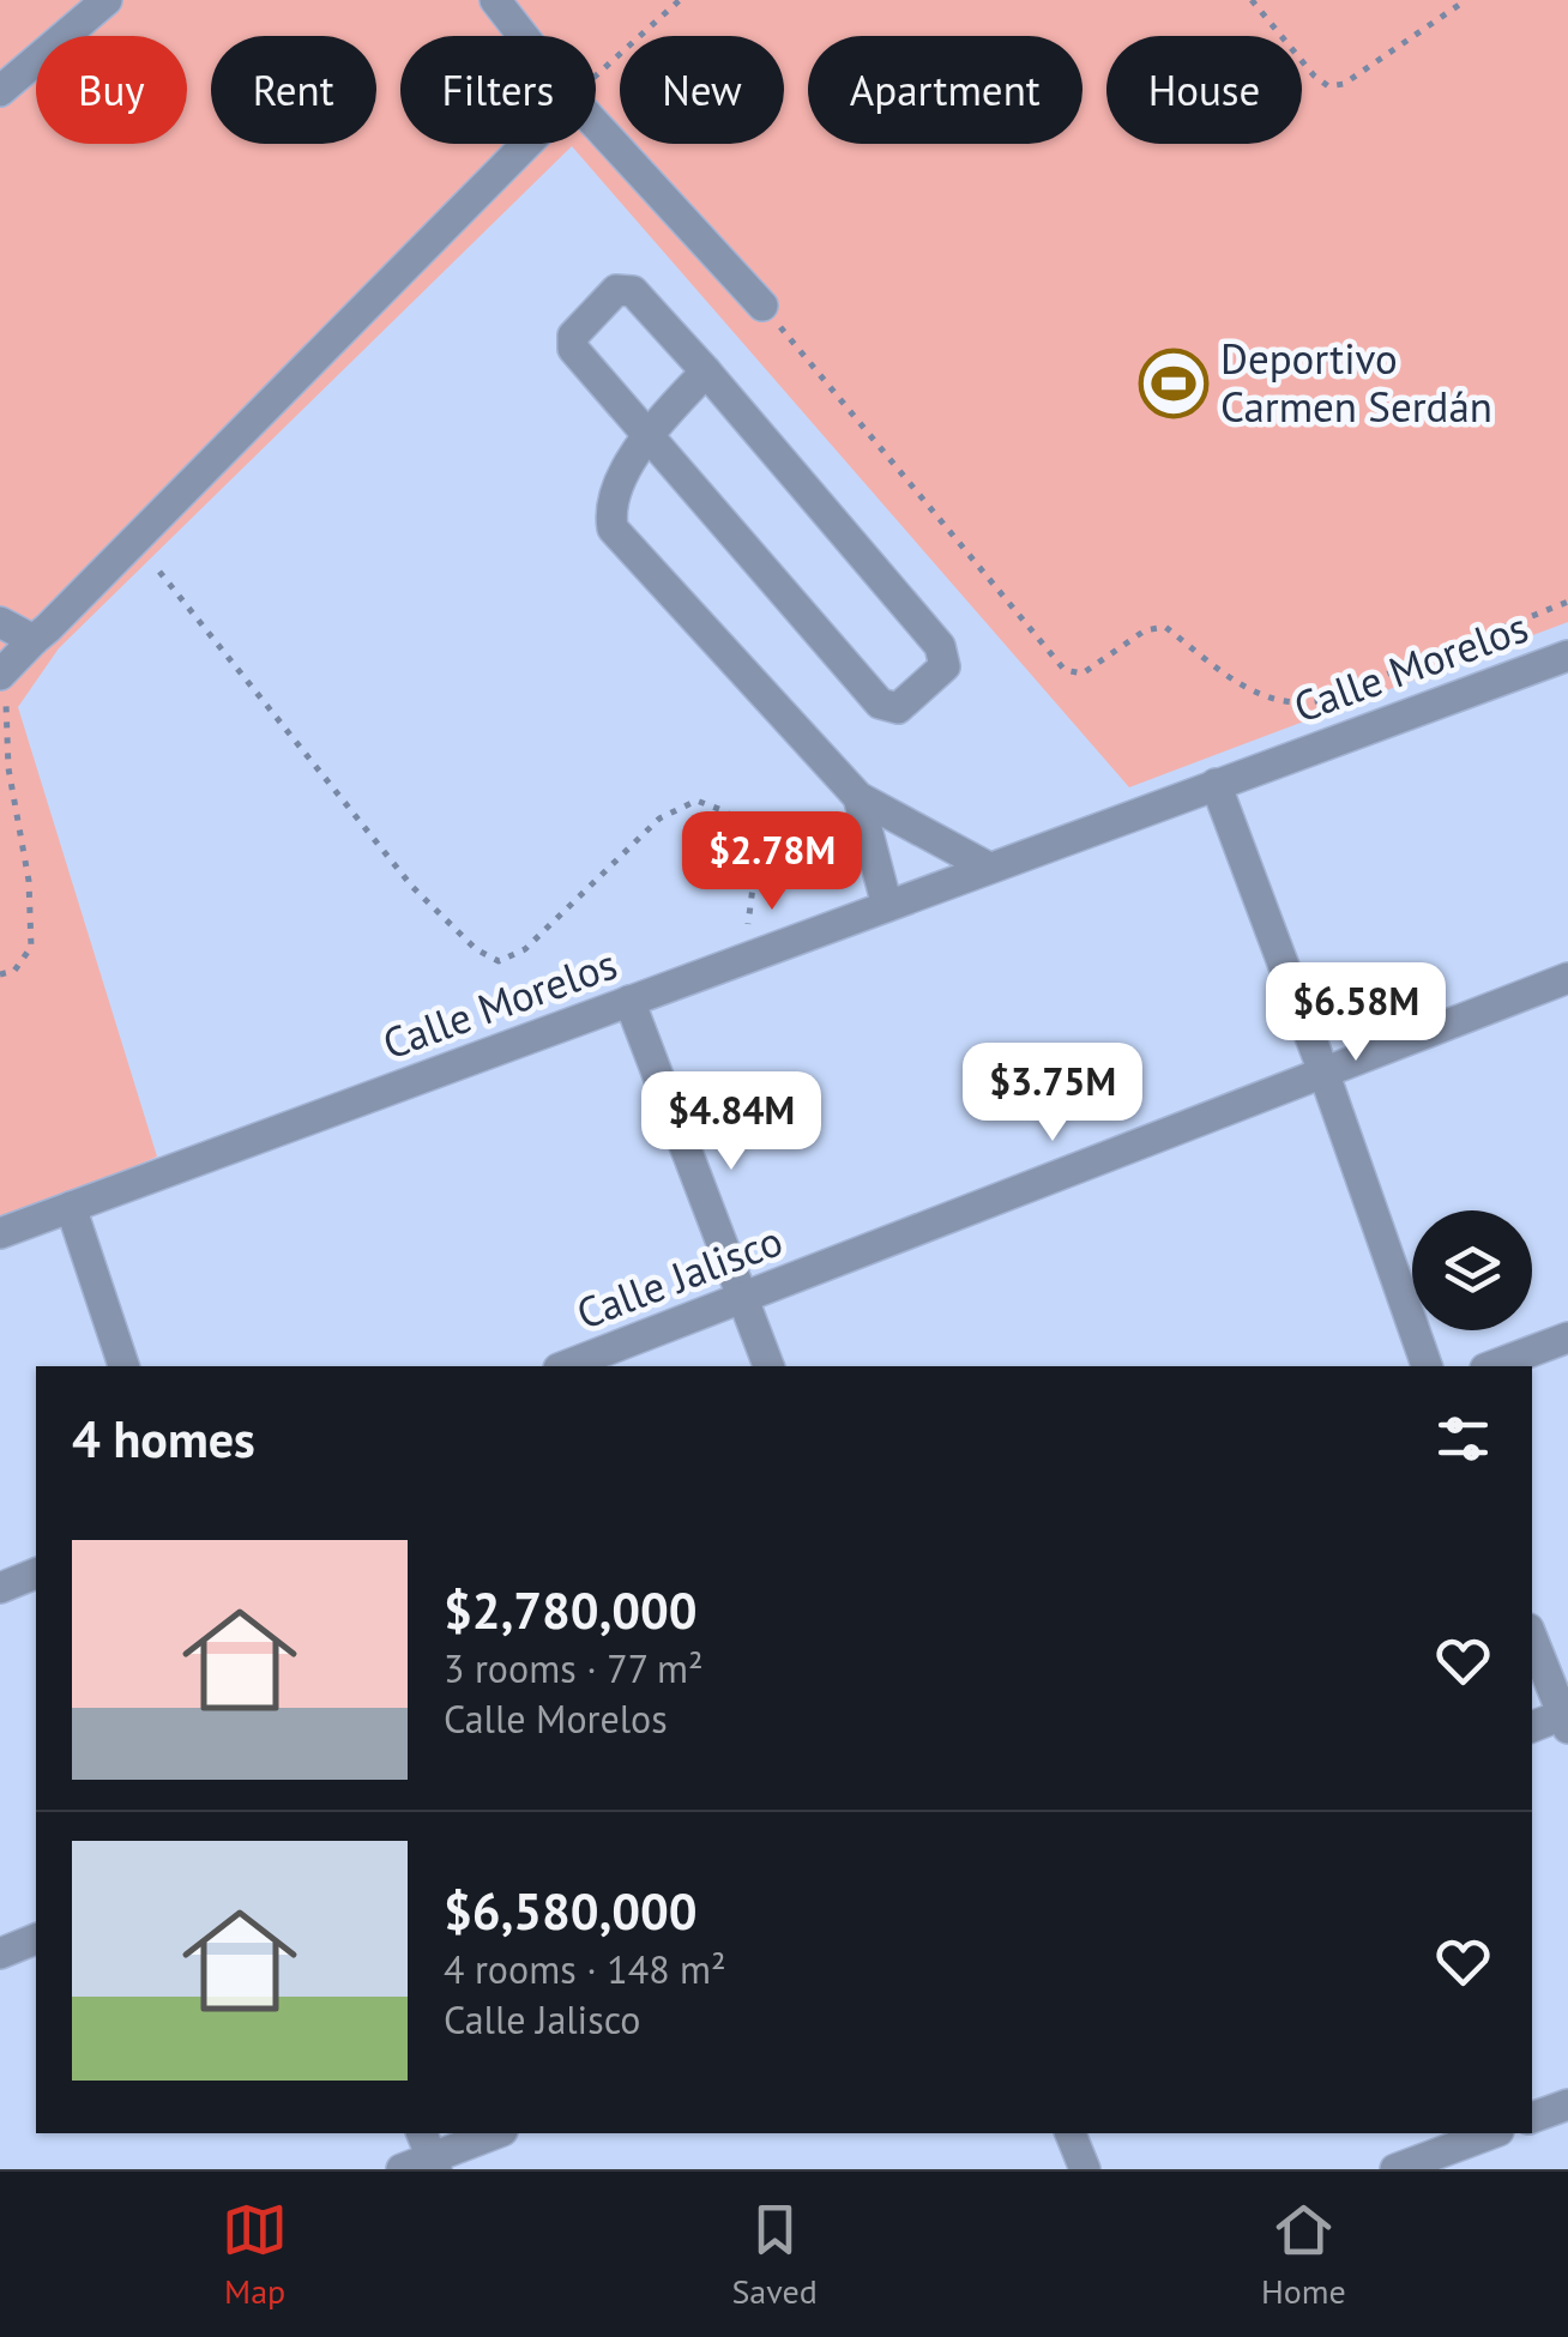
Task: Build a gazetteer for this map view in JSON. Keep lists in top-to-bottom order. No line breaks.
{"streets":{"street":["Calle Morelos","Calle Jalisco"]},"places":{"sports":["Deportivo Carmen Serdán"]},"page":{"chip":["Buy","Rent","Filters","New","Apartment","House"],"price":["$2.78M","$6.58M","$3.75M","$4.84M"],"heading":"4 homes","list":[{"name":"$2,780,000","note":"3 rooms · 77 m² · Calle Morelos"},{"name":"$6,580,000","note":"4 rooms · 148 m² · Calle Jalisco"}],"tabs":["Map","Saved","Home"]}}
